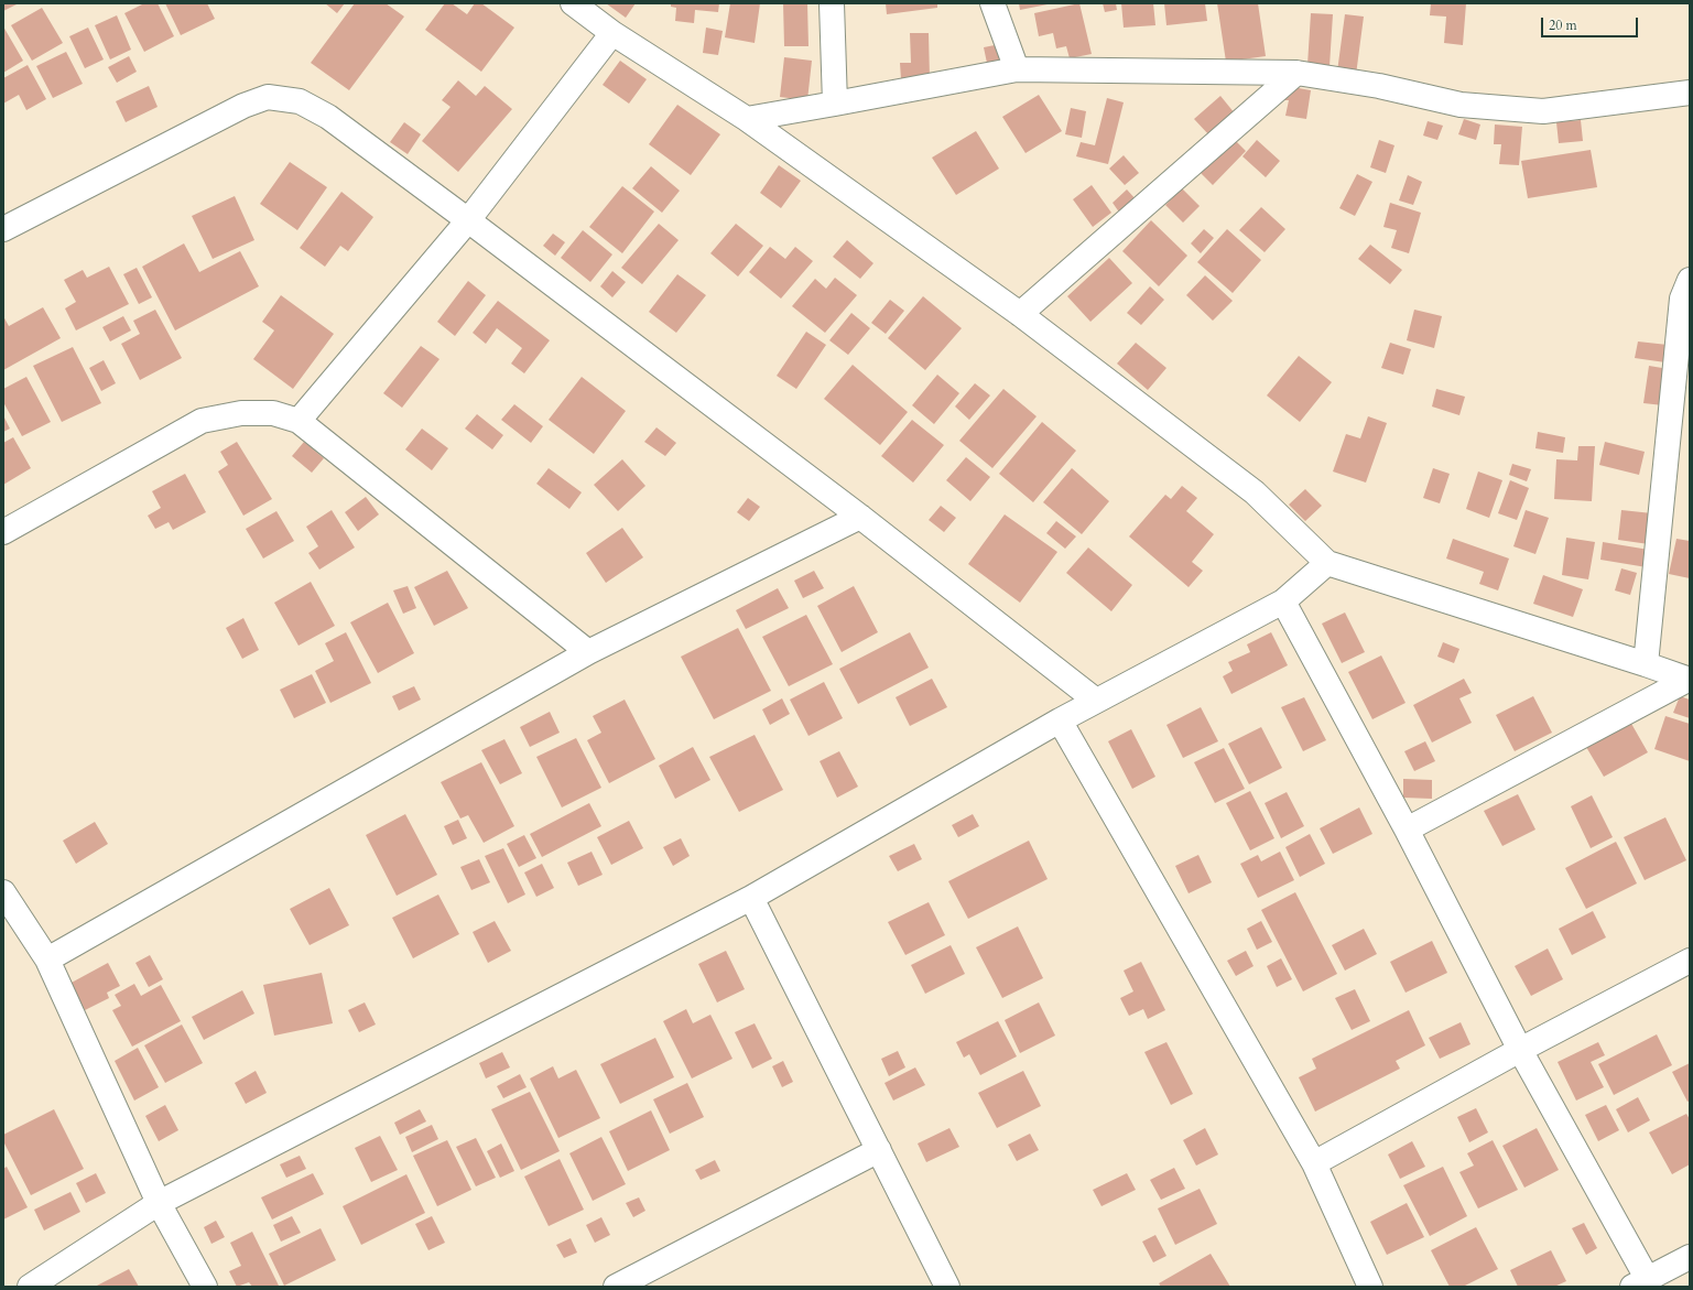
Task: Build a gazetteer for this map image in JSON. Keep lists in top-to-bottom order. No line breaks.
{"scale_bar":"20 m"}
